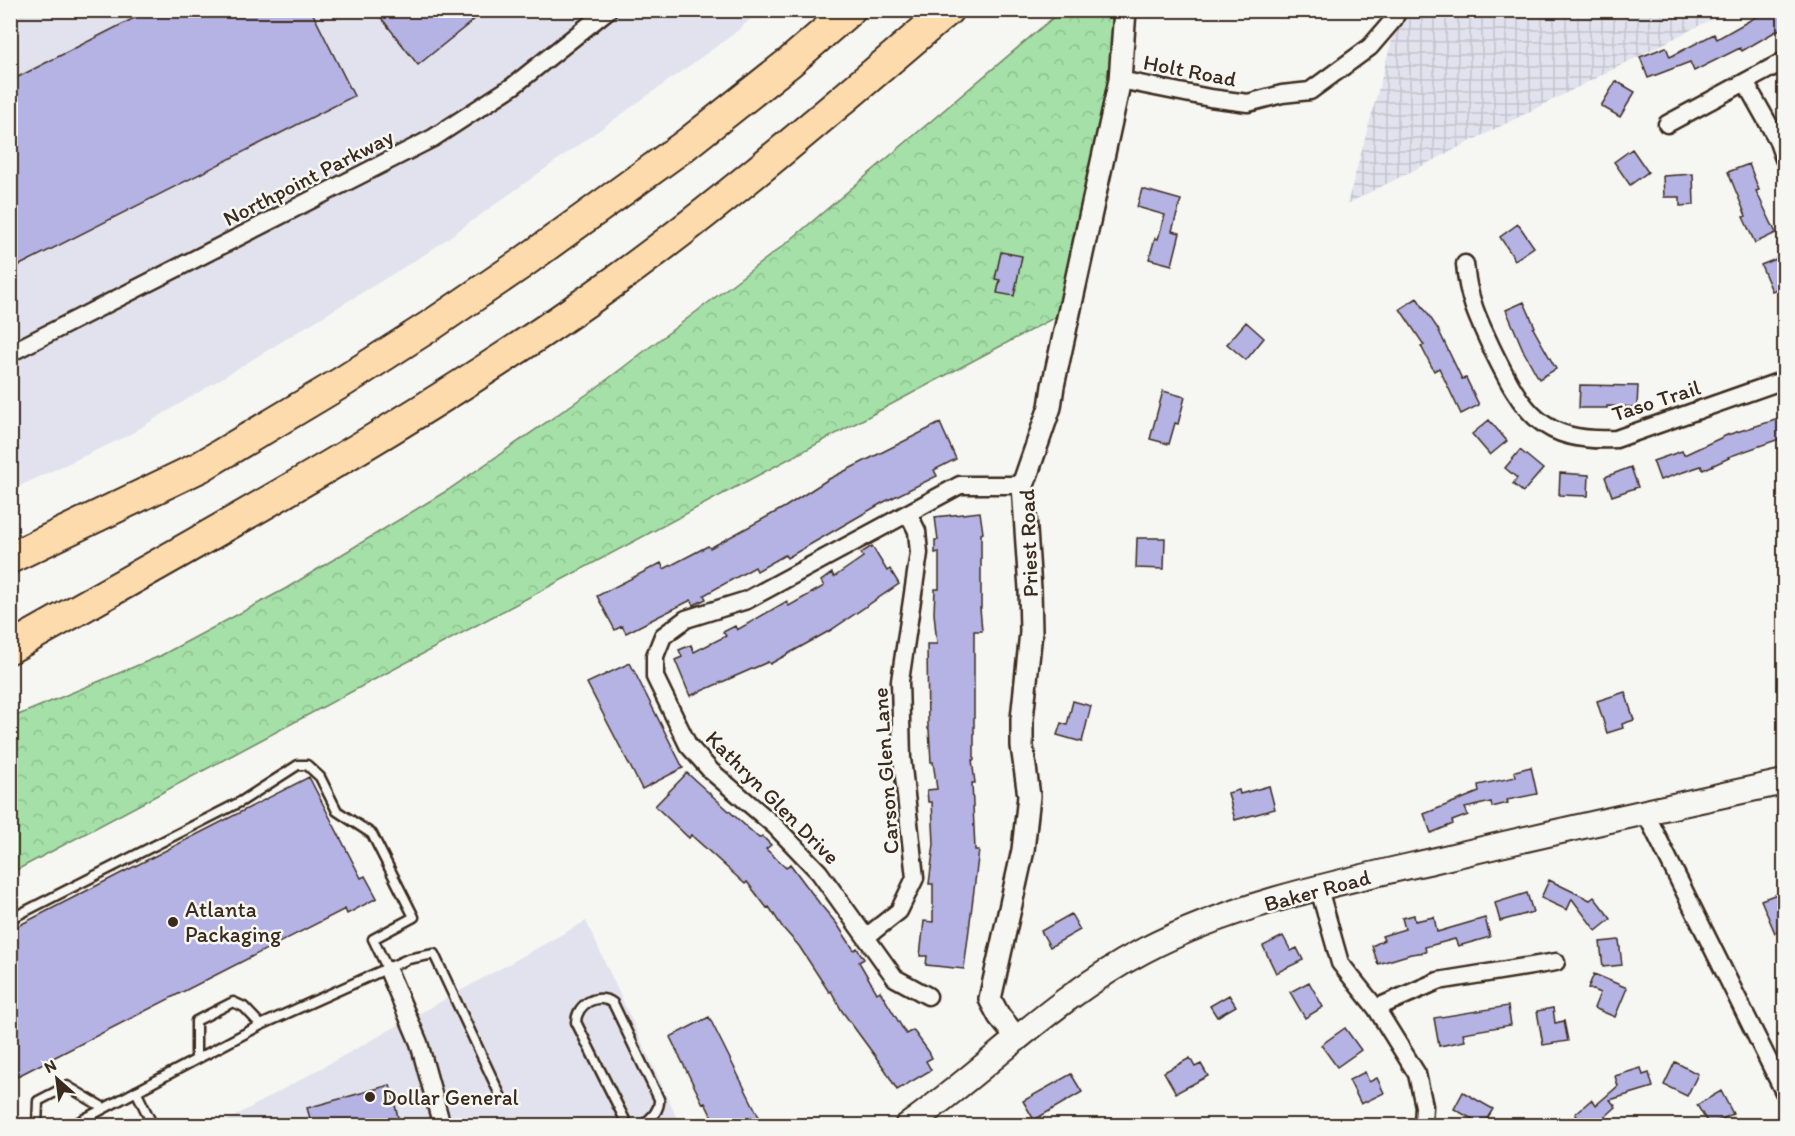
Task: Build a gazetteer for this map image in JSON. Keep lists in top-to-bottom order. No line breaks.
{"streets":{"main road":["Baker Road"],"street":["Holt Road","Northpoint Parkway","Taso Trail","Priest Road","Carson Glen Lane","Kathryn Glen Drive"]},"crossings":[["Holt Road","Priest Road"],["Priest Road","Kathryn Glen Drive"],["Priest Road","Baker Road"],["Carson Glen Lane","Kathryn Glen Drive"]],"places":["Atlanta Packaging","Dollar General"],"north":"top left"}
